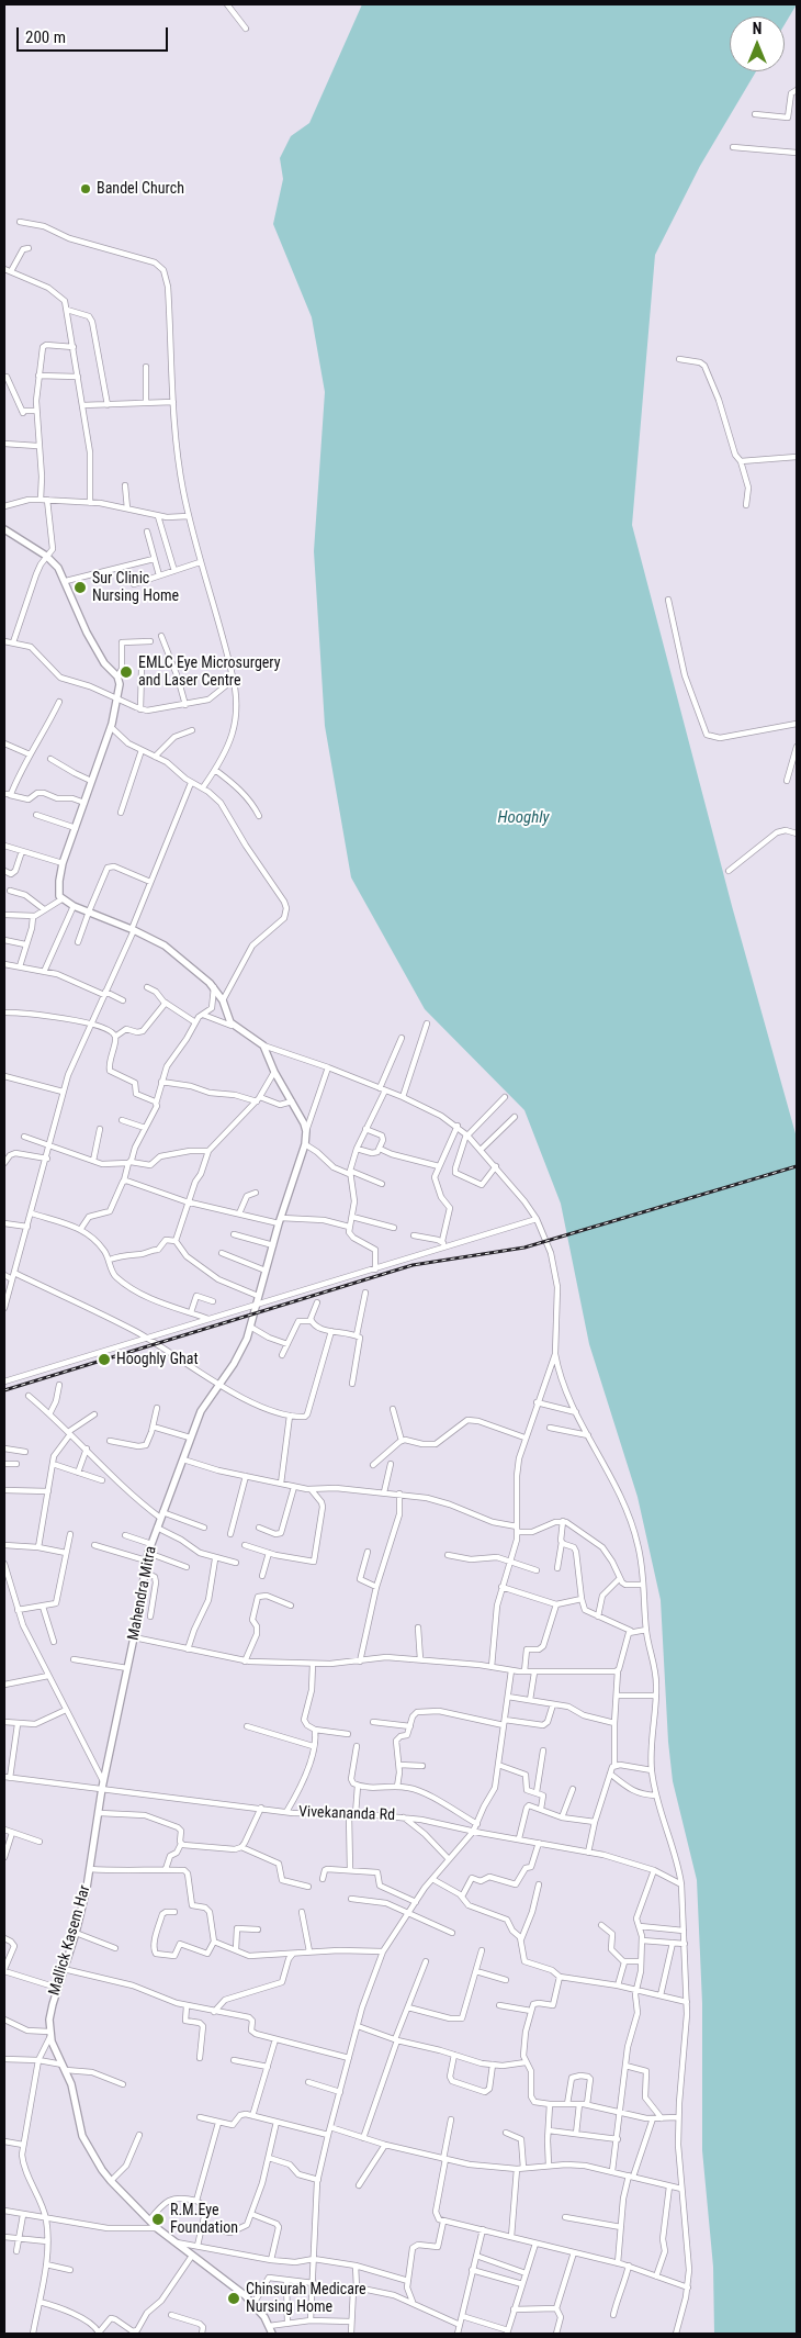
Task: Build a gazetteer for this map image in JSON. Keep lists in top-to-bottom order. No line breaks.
{"streets":{"main road":["Mahendra Mitra","Mallick Kasem Har"],"street":["Vivekananda Rd"]},"crossings":[["Mahendra Mitra","Vivekananda Rd"],["Mahendra Mitra","Mallick Kasem Har"]],"water":["Hooghly"],"places":["Bandel Church","Sur Clinic Nursing Home","EMLC Eye Microsurgery and Laser Centre","Hooghly Ghat","R.M.Eye Foundation","Chinsurah Medicare Nursing Home"],"scale_bar":"200 m","north":"top"}
